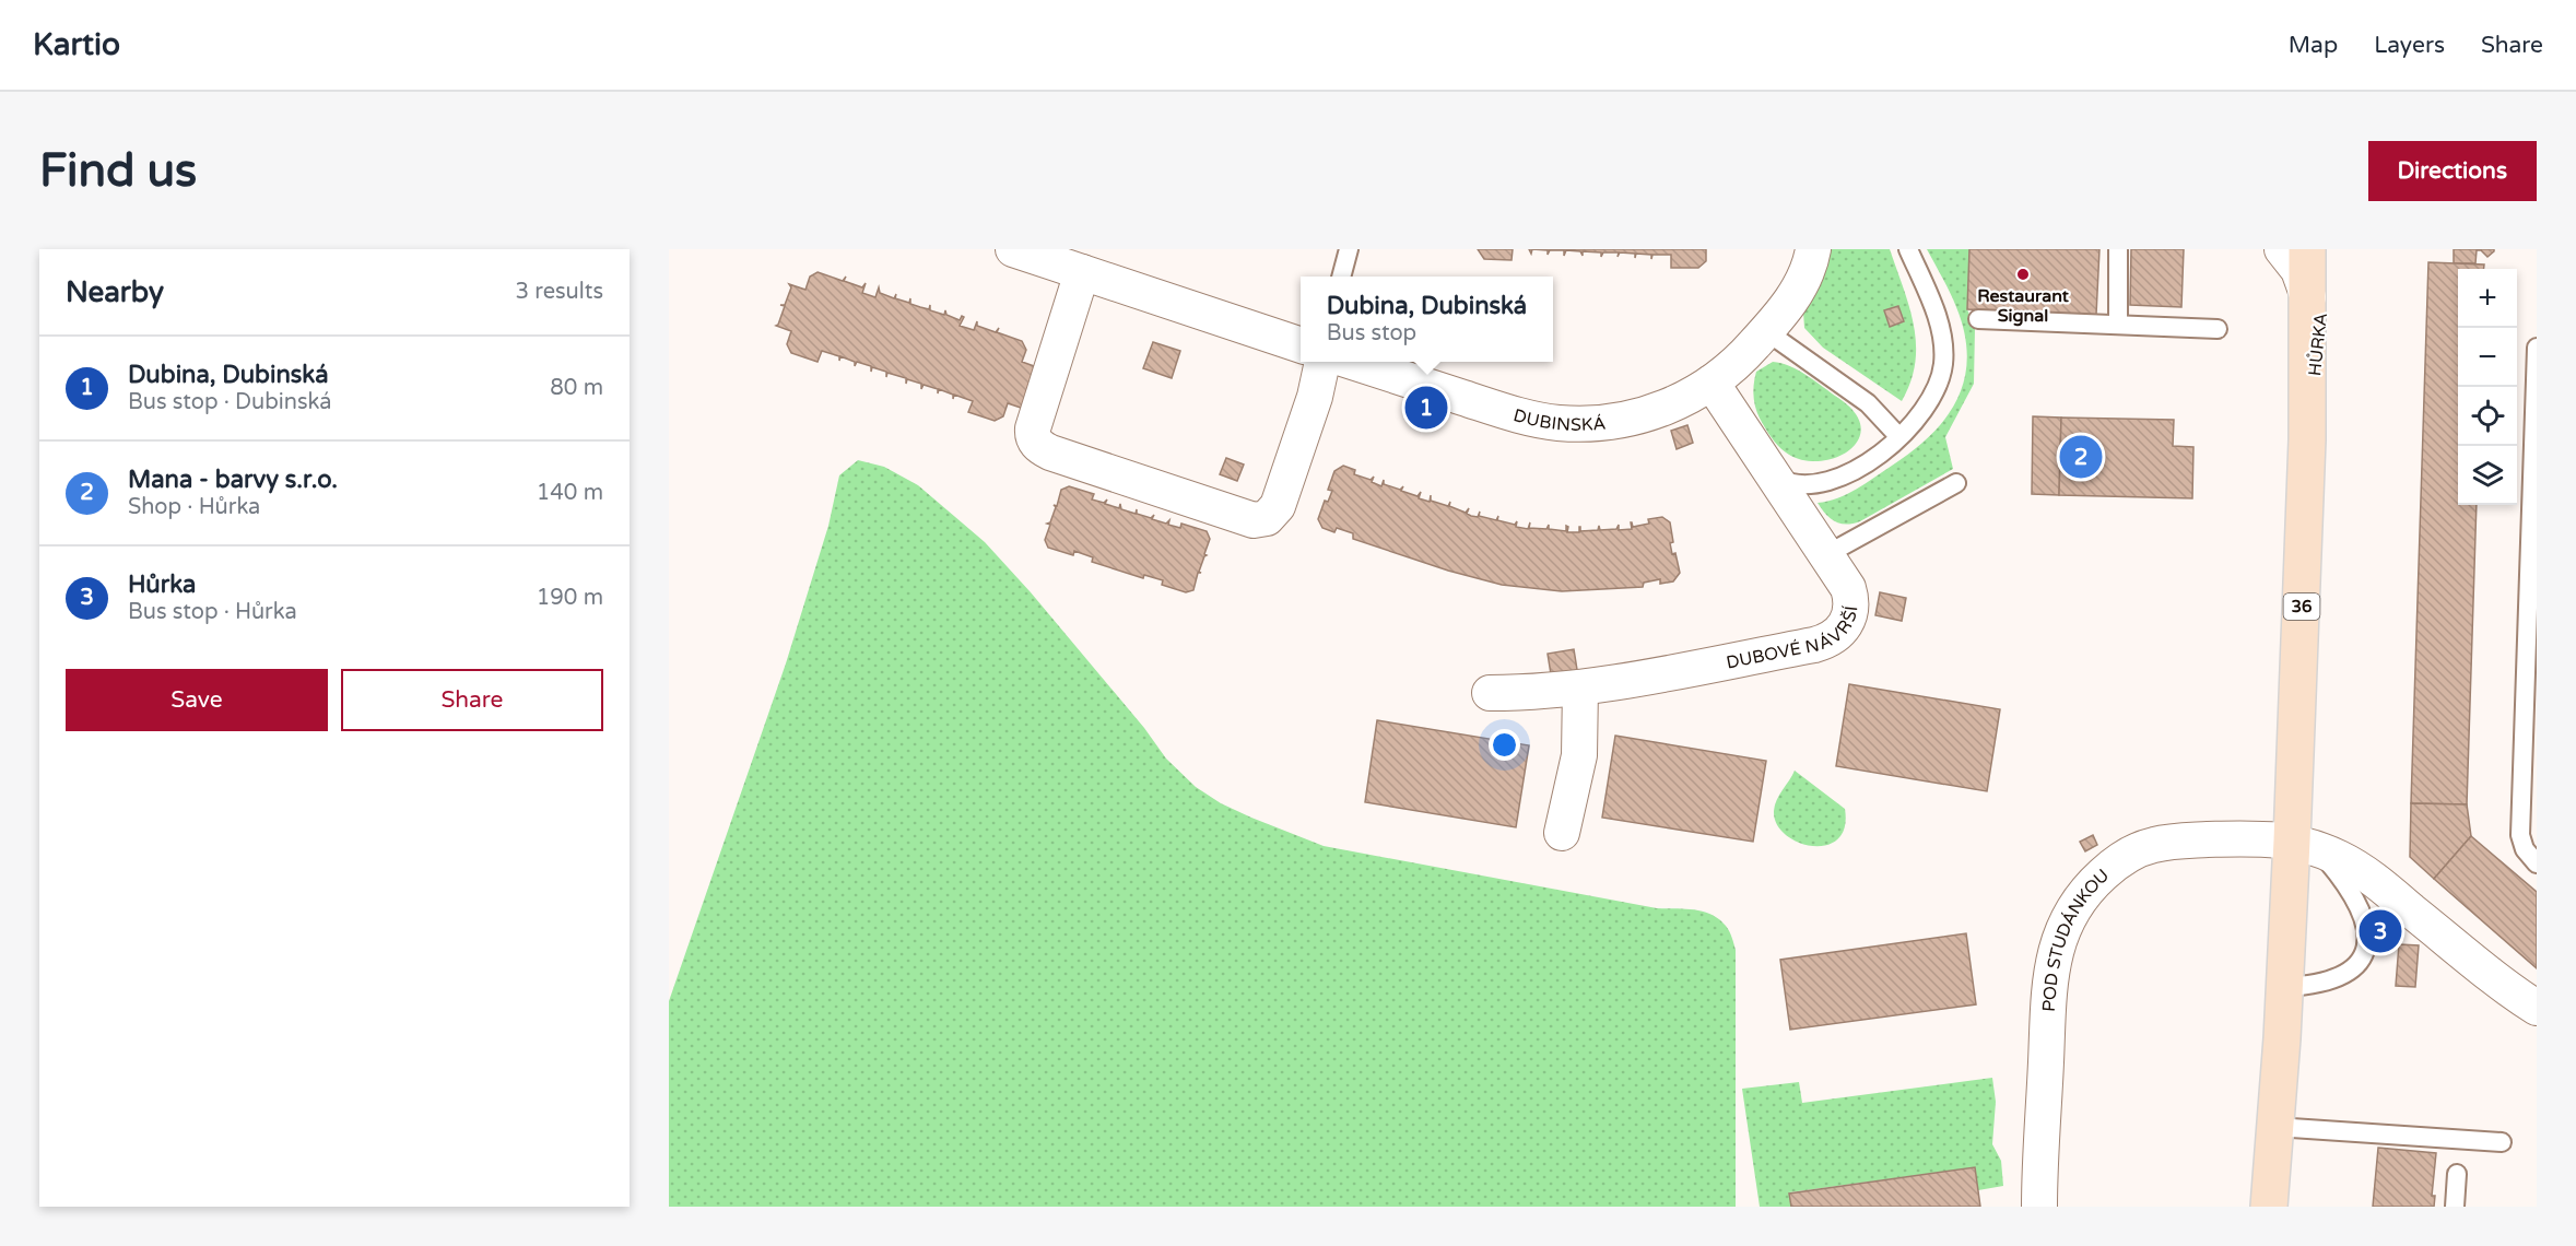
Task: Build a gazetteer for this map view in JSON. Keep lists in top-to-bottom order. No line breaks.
{"streets":{"main road":["HŮRKA","36"],"street":["DUBINSKÁ","DUBOVÉ NÁVRŠÍ","POD STUDÁNKOU"]},"crossings":[["HŮRKA","POD STUDÁNKOU"],["DUBINSKÁ","DUBOVÉ NÁVRŠÍ"]],"places":["Restaurant Signal"],"page":{"header":"Kartio","nav":["Map","Layers","Share"],"buttons":["Directions",["Save","Share"]],"title":"Find us","heading":["Nearby","3 results"],"map_buttons":["+","−"],"popup":["Dubina, Dubinská","Bus stop"],"list":[{"mark":"1","name":"Dubina, Dubinská","note":"Bus stop · Dubinská","value":"80 m"},{"mark":"2","name":"Mana - barvy s.r.o.","note":"Shop · Hůrka","value":"140 m"},{"mark":"3","name":"Hůrka","note":"Bus stop · Hůrka","value":"190 m"}],"pins":["1","2","3"]}}
